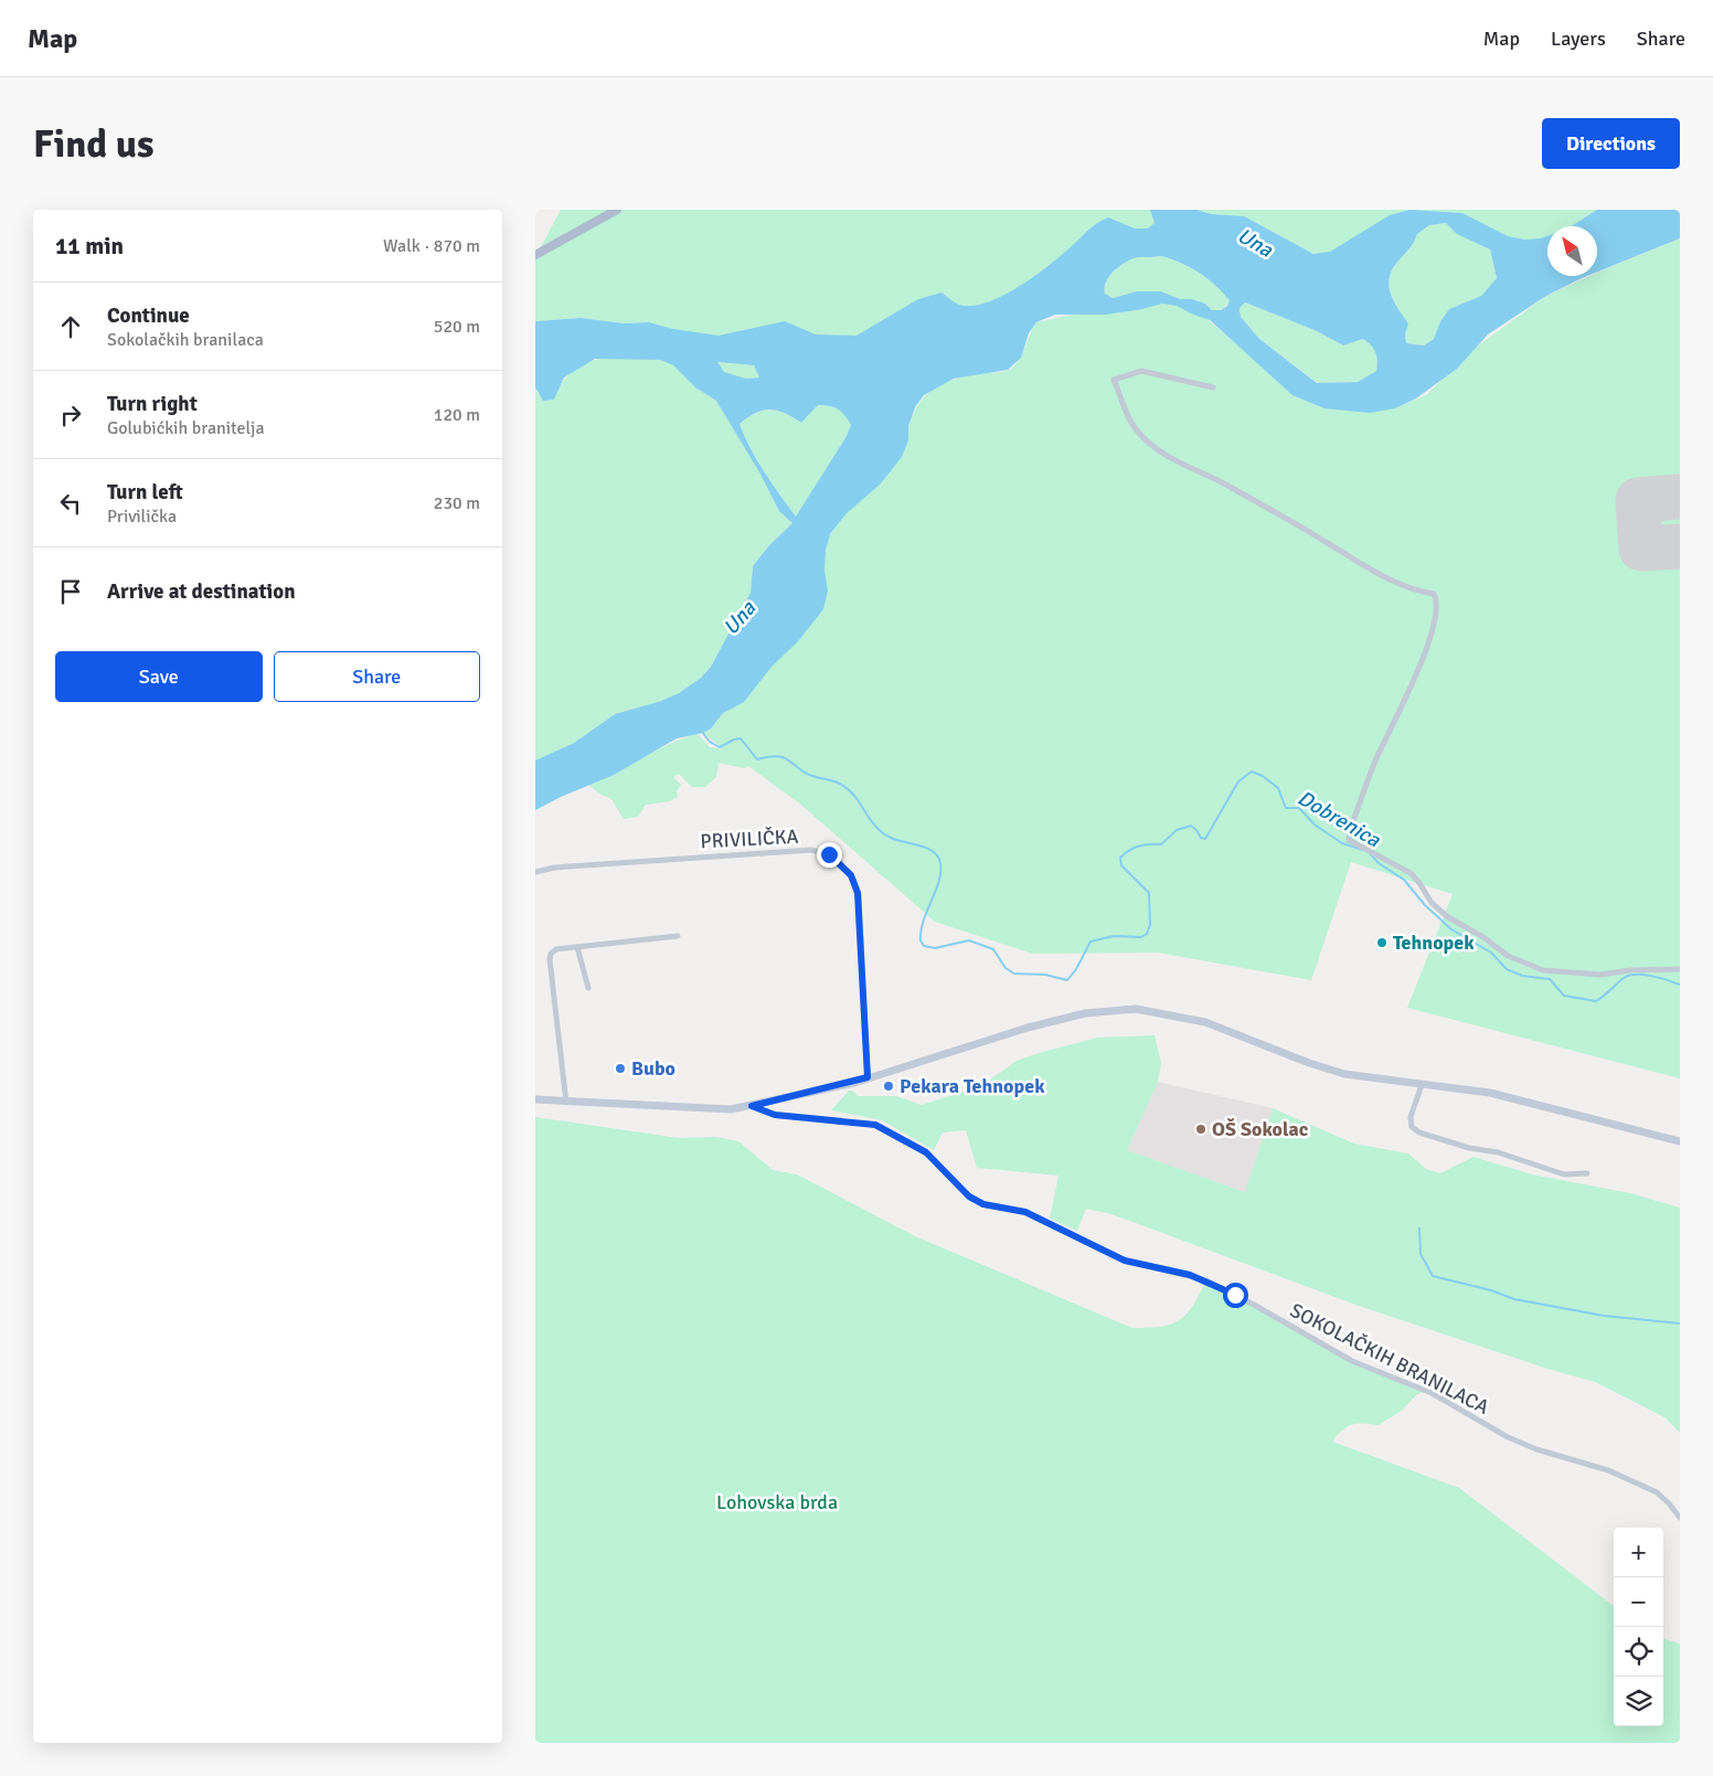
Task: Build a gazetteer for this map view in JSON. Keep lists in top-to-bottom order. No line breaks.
{"streets":{"street":["PRIVILIČKA","SOKOLAČKIH BRANILACA"]},"water":["Una","Dobrenica"],"parks":["Lohovska brda"],"places":["Tehnopek","Bubo","Pekara Tehnopek","OŠ Sokolac"],"north":"top left","page":{"header":"Map","nav":["Map","Layers","Share"],"buttons":["Directions",["Save","Share"]],"title":"Find us","heading":["11 min","Walk · 870 m"],"list":[["Continue","Sokolačkih branilaca","520 m"],["Turn right","Golubićkih branitelja","120 m"],["Turn left","Privilička","230 m"],"Arrive at destination"],"map_buttons":["+","−"]}}
